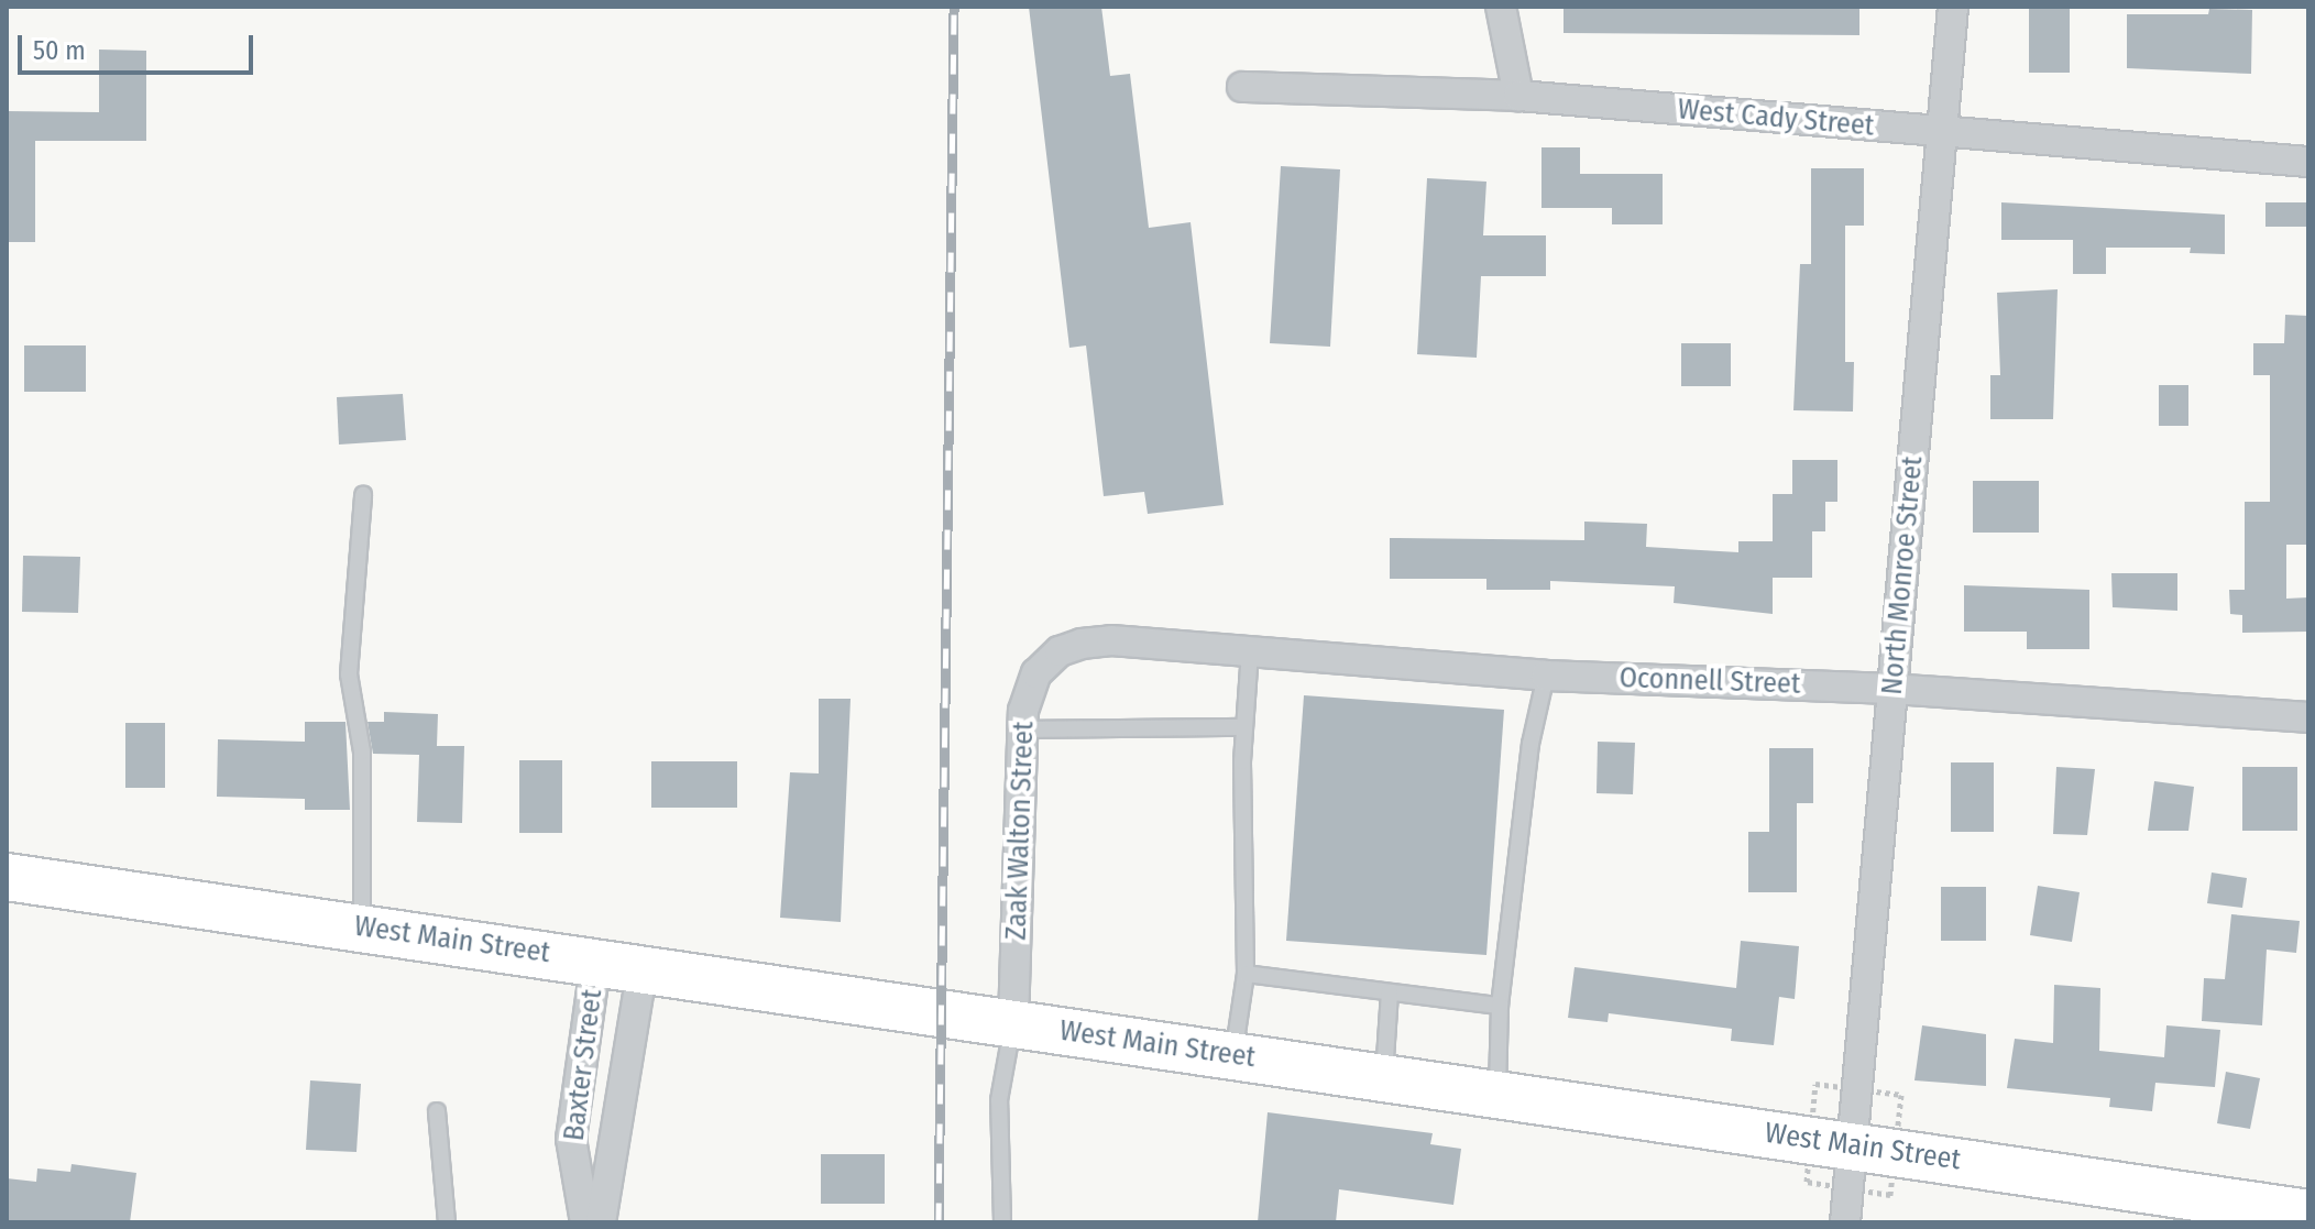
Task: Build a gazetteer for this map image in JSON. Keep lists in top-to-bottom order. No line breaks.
{"streets":{"main road":["West Main Street"],"street":["West Cady Street","North Monroe Street","Oconnell Street","Zaak Walton Street","Baxter Street"]},"crossings":[["West Cady Street","North Monroe Street"],["North Monroe Street","Oconnell Street"],["North Monroe Street","West Main Street"],["Oconnell Street","Zaak Walton Street"],["Zaak Walton Street","West Main Street"],["West Main Street","Baxter Street"]],"scale_bar":"50 m"}
